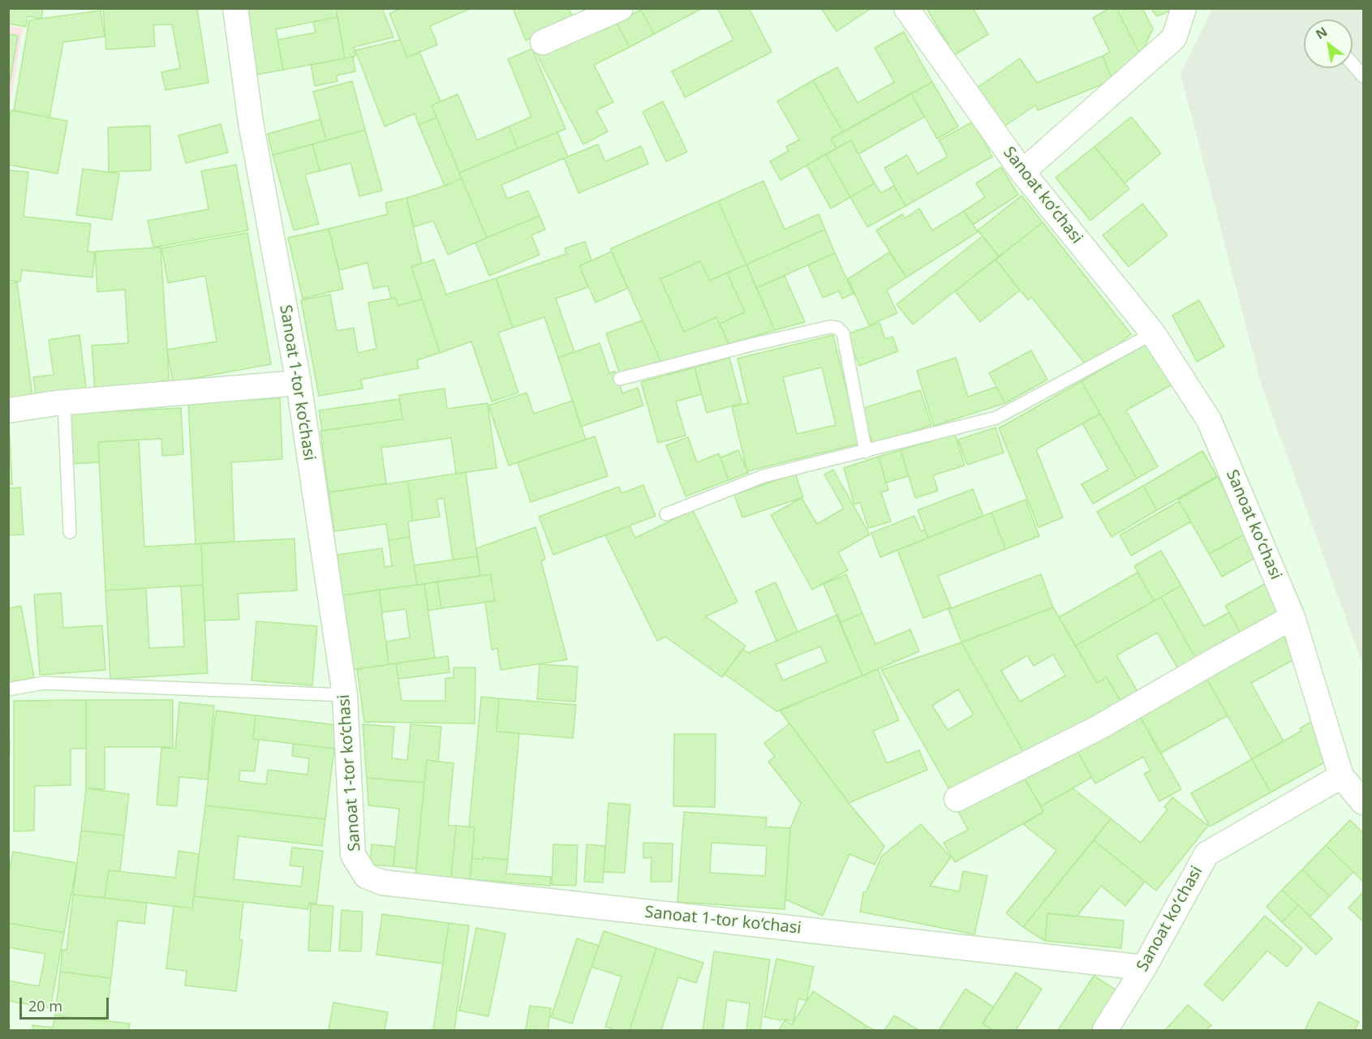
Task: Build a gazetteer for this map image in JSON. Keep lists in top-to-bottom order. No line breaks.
{"streets":{"street":["Sanoat koʻchasi","Sanoat 1-tor ko‘chasi"]},"crossings":[["Sanoat koʻchasi","Sanoat 1-tor ko‘chasi"]],"scale_bar":"20 m","north":"top left"}
